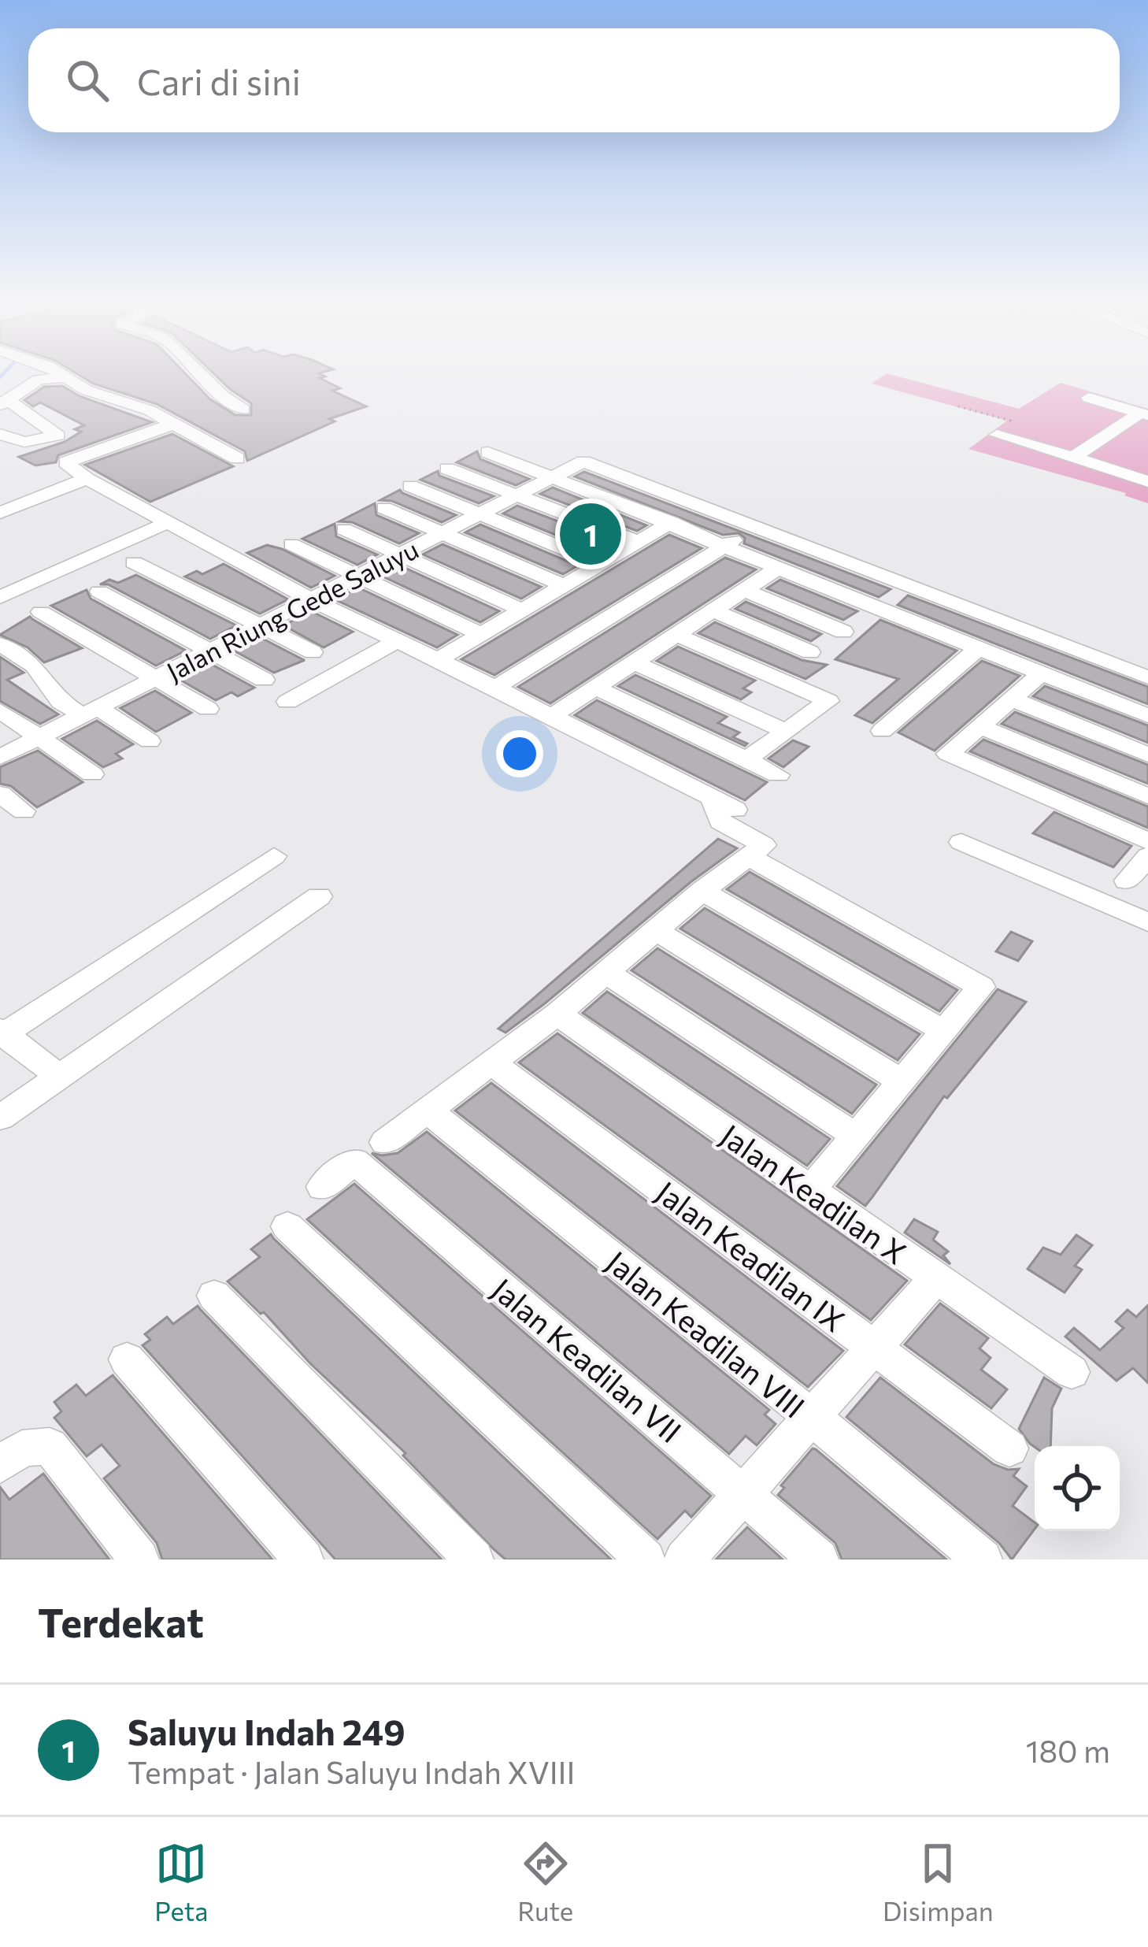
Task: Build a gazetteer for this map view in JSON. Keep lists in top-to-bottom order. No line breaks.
{"streets":{"street":["Jalan Riung Gede Saluyu","Jalan Keadilan X","Jalan Keadilan IX","Jalan Keadilan VIII","Jalan Keadilan VII"]},"page":{"search":"Cari di sini","pins":"1","heading":"Terdekat","list":[{"mark":"1","name":"Saluyu Indah 249","note":"Tempat · Jalan Saluyu Indah XVIII","value":"180 m"}],"nav":["Peta","Rute","Disimpan"]}}
